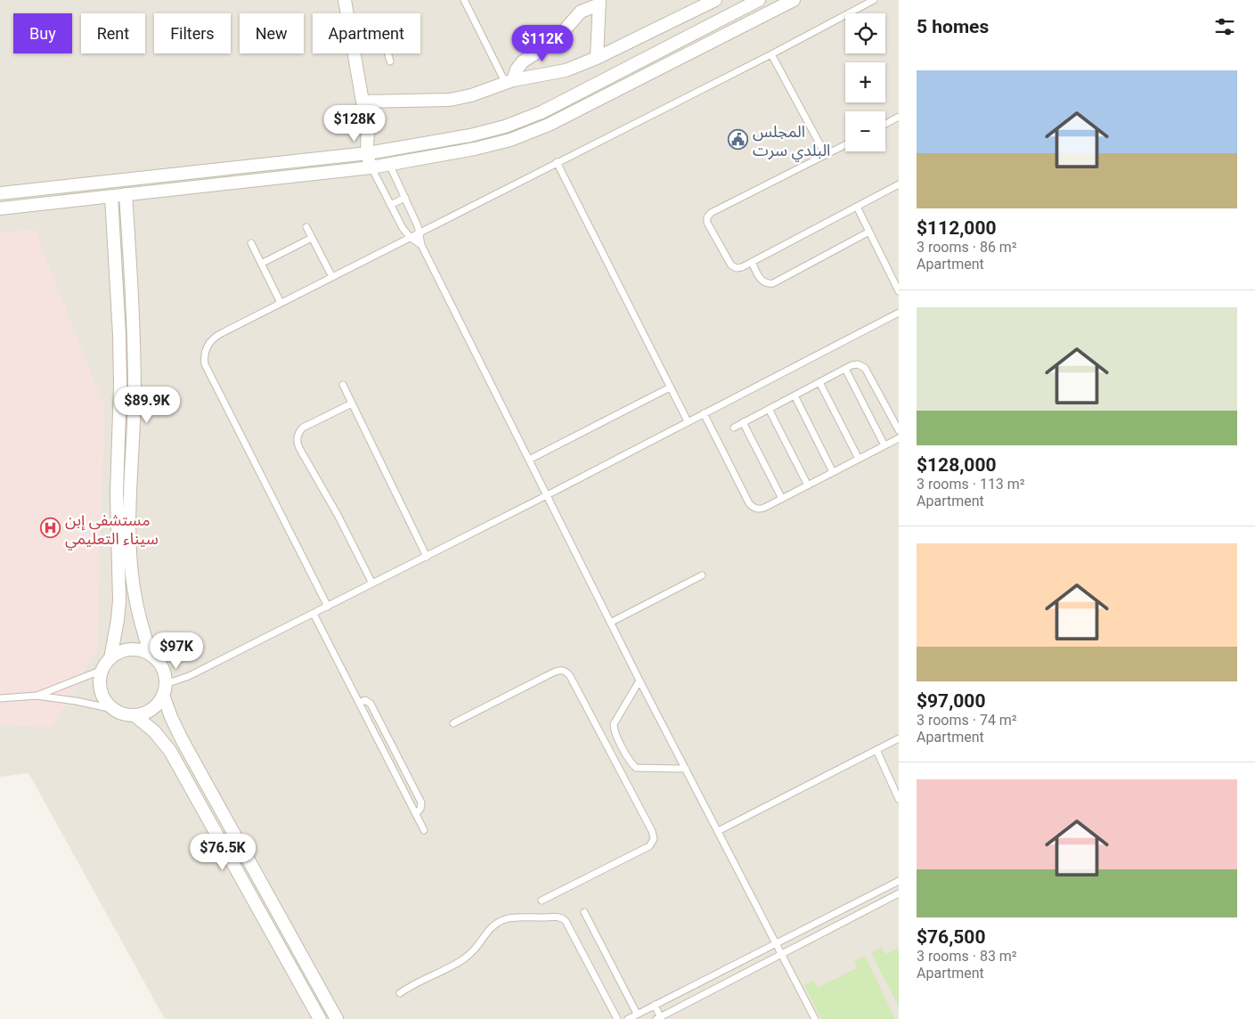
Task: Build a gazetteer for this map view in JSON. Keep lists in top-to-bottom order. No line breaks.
{"places":{"public building":["المجلس البلدي سرت"],"hospital":["مستشفى إبن سيناء التعليمي"]},"page":{"heading":"5 homes","map_buttons":["+","−"],"chip":["Buy","Rent","Filters","New","Apartment"],"price":["$112K","$128K","$89.9K","$97K","$76.5K"],"list":[{"name":"$112,000","note":"3 rooms · 86 m² · Apartment"},{"name":"$128,000","note":"3 rooms · 113 m² · Apartment"},{"name":"$97,000","note":"3 rooms · 74 m² · Apartment"},{"name":"$76,500","note":"3 rooms · 83 m² · Apartment"}]}}
